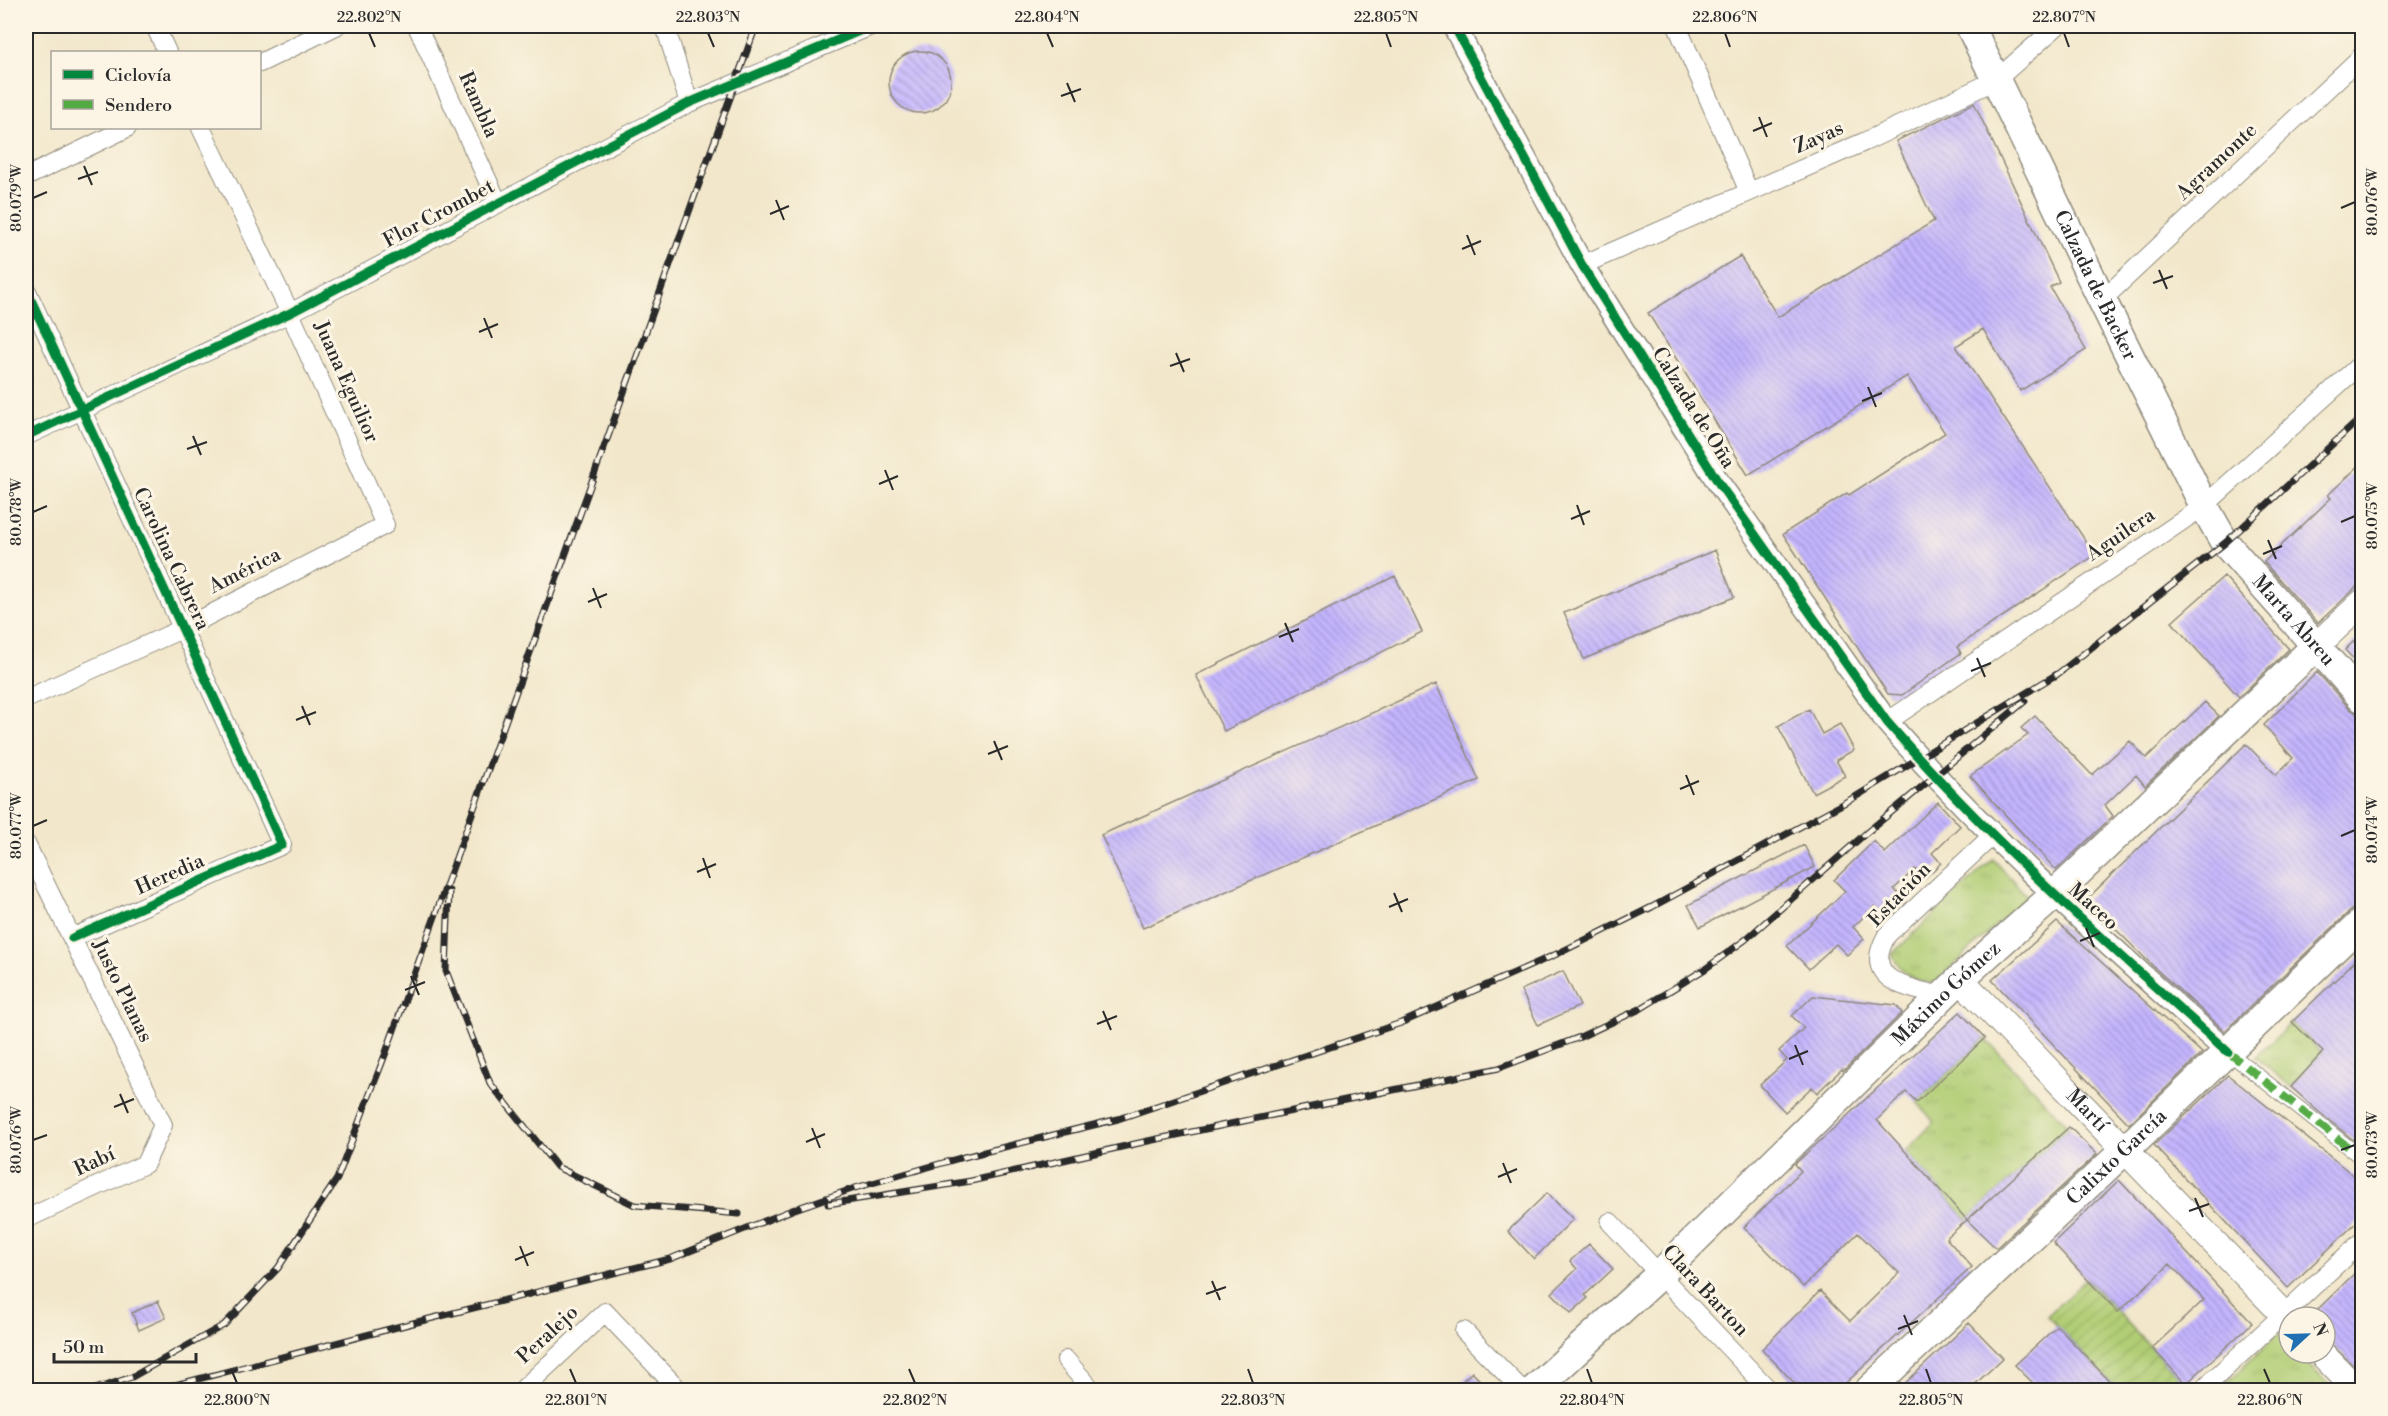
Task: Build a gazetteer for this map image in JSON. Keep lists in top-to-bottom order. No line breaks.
{"streets":{"main road":["Calzada de Backer","Marta Abreu","Máximo Gómez","Martí","Calixto García"],"street":["Rambla","Zayas","Agramonte","Flor Crombet","Juana Eguilior","Calzada de Oña","Aguilera","Carolina Cabrera","América","Heredia","Estación","Maceo","Justo Planas","Rabí","Clara Barton","Peralejo"]},"crossings":[["Rambla","Flor Crombet"],["Zayas","Calzada de Backer"],["Zayas","Calzada de Oña"],["Agramonte","Calzada de Backer"],["Flor Crombet","Juana Eguilior"],["Flor Crombet","Carolina Cabrera"],["Calzada de Backer","Aguilera"],["Calzada de Backer","Marta Abreu"],["Juana Eguilior","América"],["Calzada de Oña","Aguilera"],["Calzada de Oña","Maceo"],["Carolina Cabrera","América"],["Carolina Cabrera","Heredia"],["Marta Abreu","Máximo Gómez"],["Heredia","Justo Planas"],["Estación","Maceo"],["Estación","Máximo Gómez"],["Estación","Martí"],["Maceo","Máximo Gómez"],["Maceo","Calixto García"],["Justo Planas","Rabí"],["Máximo Gómez","Martí"],["Máximo Gómez","Clara Barton"],["Martí","Calixto García"]],"legend":["Ciclovía","Sendero"],"scale_bar":"50 m","north":"right","coordinates":["22.802°N","22.803°N","22.804°N","22.805°N","22.806°N","22.807°N","80.079°W","80.076°W","80.078°W","80.075°W","80.077°W","80.074°W","80.073°W","22.800°N","22.801°N"]}
